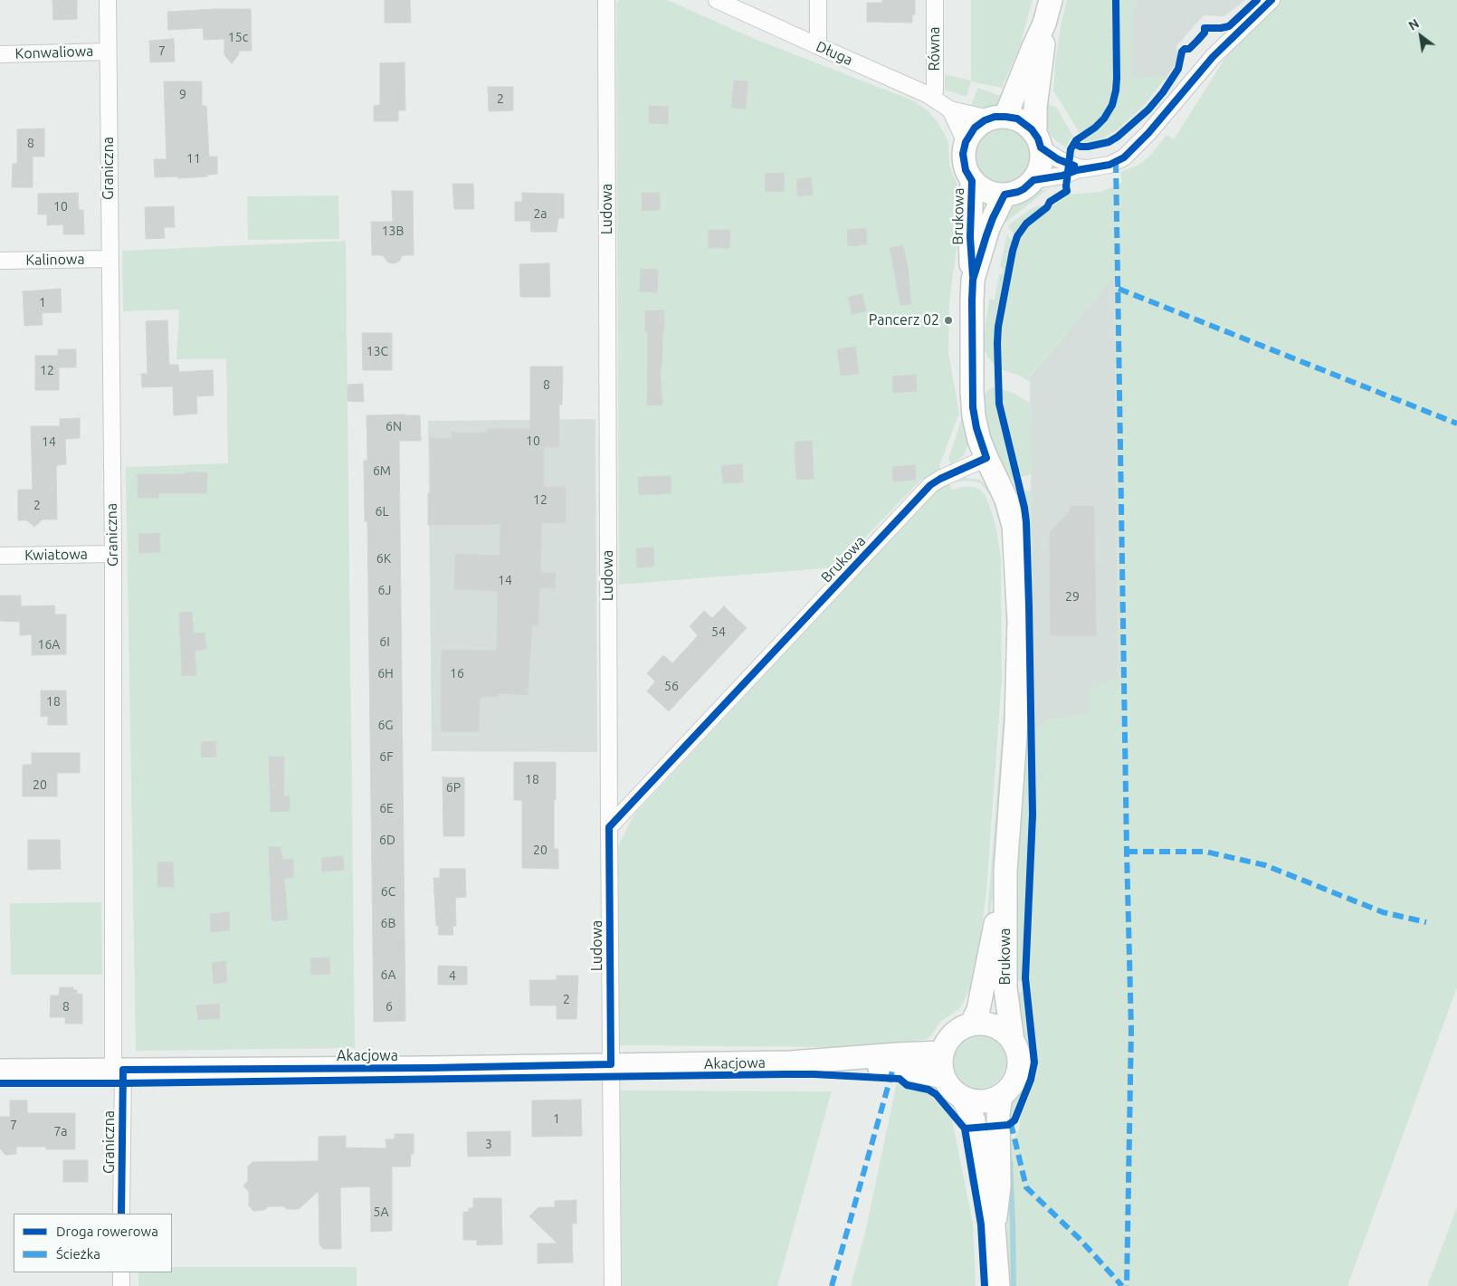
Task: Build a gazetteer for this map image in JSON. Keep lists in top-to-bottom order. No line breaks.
{"streets":{"street":["Równa","Konwaliowa","Długa","Graniczna","Ludowa","Brukowa","Kalinowa","Kwiatowa","Akacjowa"]},"crossings":[["Równa","Długa"],["Konwaliowa","Graniczna"],["Długa","Brukowa"],["Graniczna","Kalinowa"],["Graniczna","Kwiatowa"],["Graniczna","Akacjowa"],["Ludowa","Brukowa"],["Ludowa","Akacjowa"],["Brukowa","Akacjowa"]],"places":["Pancerz 02"],"house_numbers":["15c","7","9","2","8","11","10","2a","13B","1","13C","12","8","6N","10","14","6M","12","2","6L","6K","14","6J","29","54","6I","16A","6H","16","56","18","6G","6F","18","20","6P","6E","6D","20","6C","6B","6A","4","2","8","6","1","7","7a","3","5A"],"legend":["Droga rowerowa","Ścieżka"],"north":"top left"}
